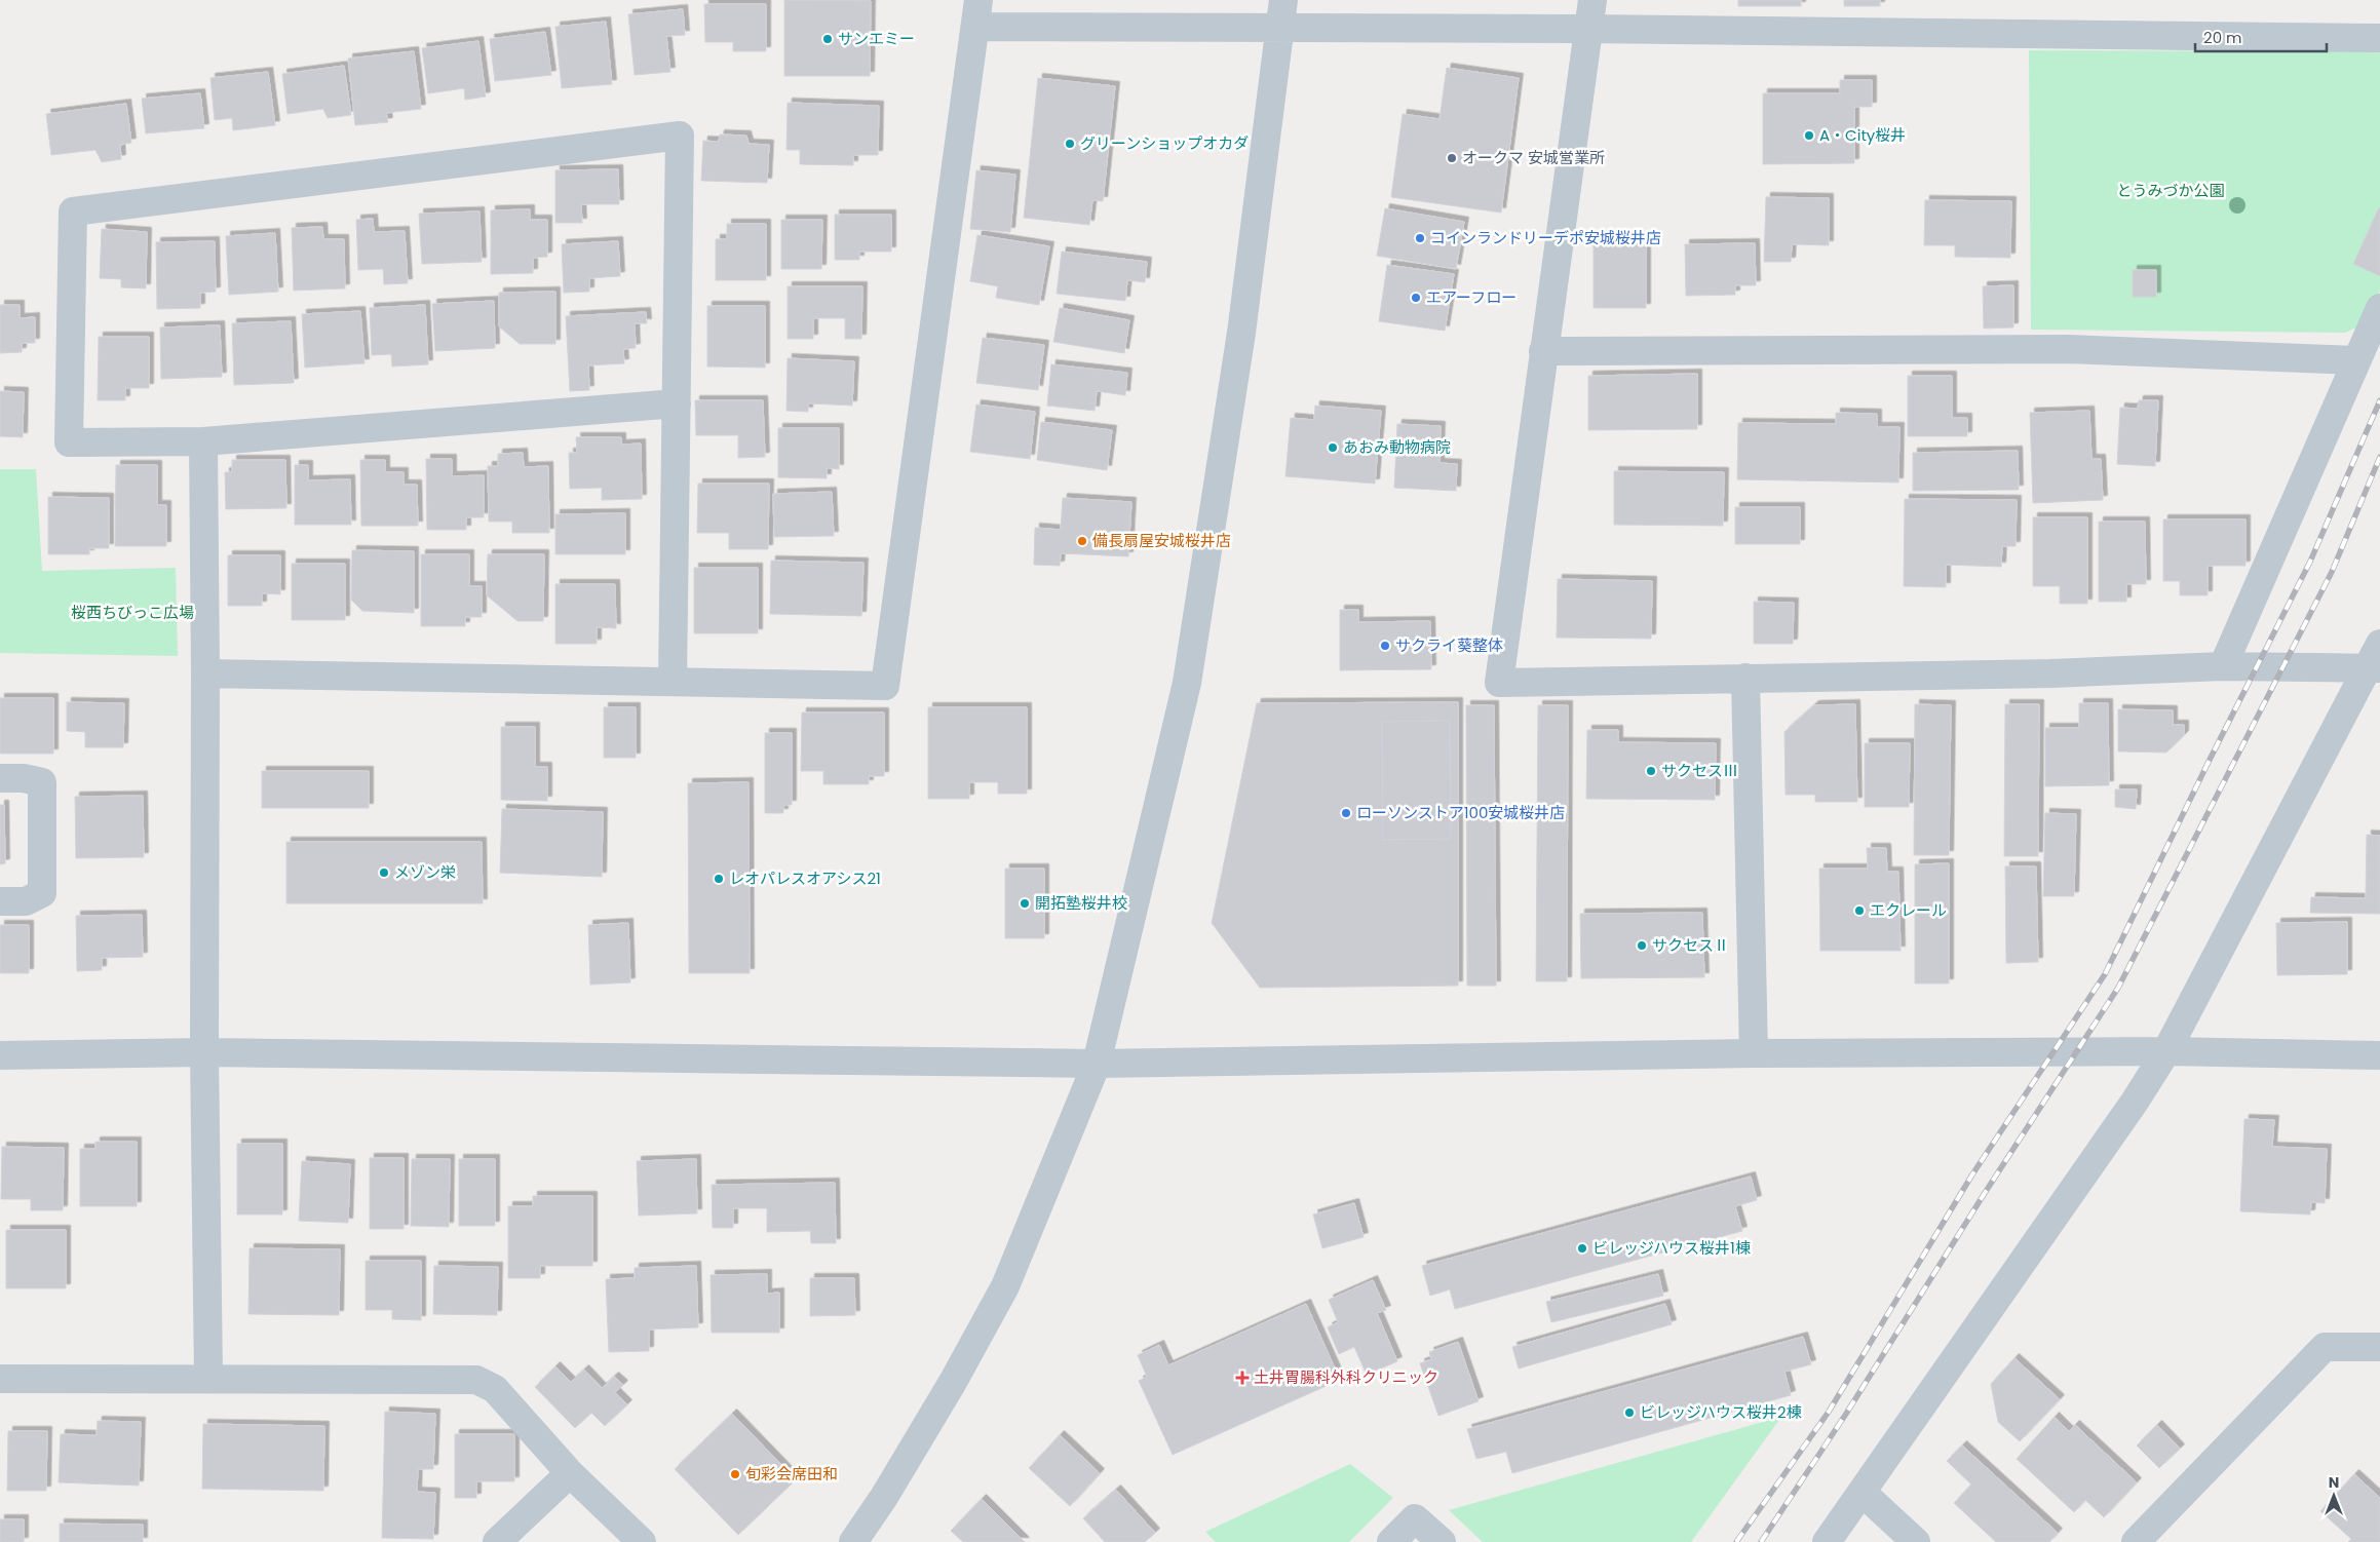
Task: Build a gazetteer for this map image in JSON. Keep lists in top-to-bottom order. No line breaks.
{"parks":["とうみづか公園","桜西ちびっこ広場"],"places":{"other":["サンエミー","A・City桜井","グリーンショップオカダ","オークマ 安城営業所","コインランドリーデポ安城桜井店","エアーフロー","あおみ動物病院","備長扇屋安城桜井店","サクライ葵整体","サクセスⅢ","ローソンストア100安城桜井店","メゾン栄","レオパレスオアシス21","開拓塾桜井校","エクレール","サクセスⅡ","ビレッジハウス桜井1棟","ビレッジハウス桜井2棟","旬彩会席田和"],"health":["土井胃腸科外科クリニック"]},"scale_bar":"20 m","north":"top"}
